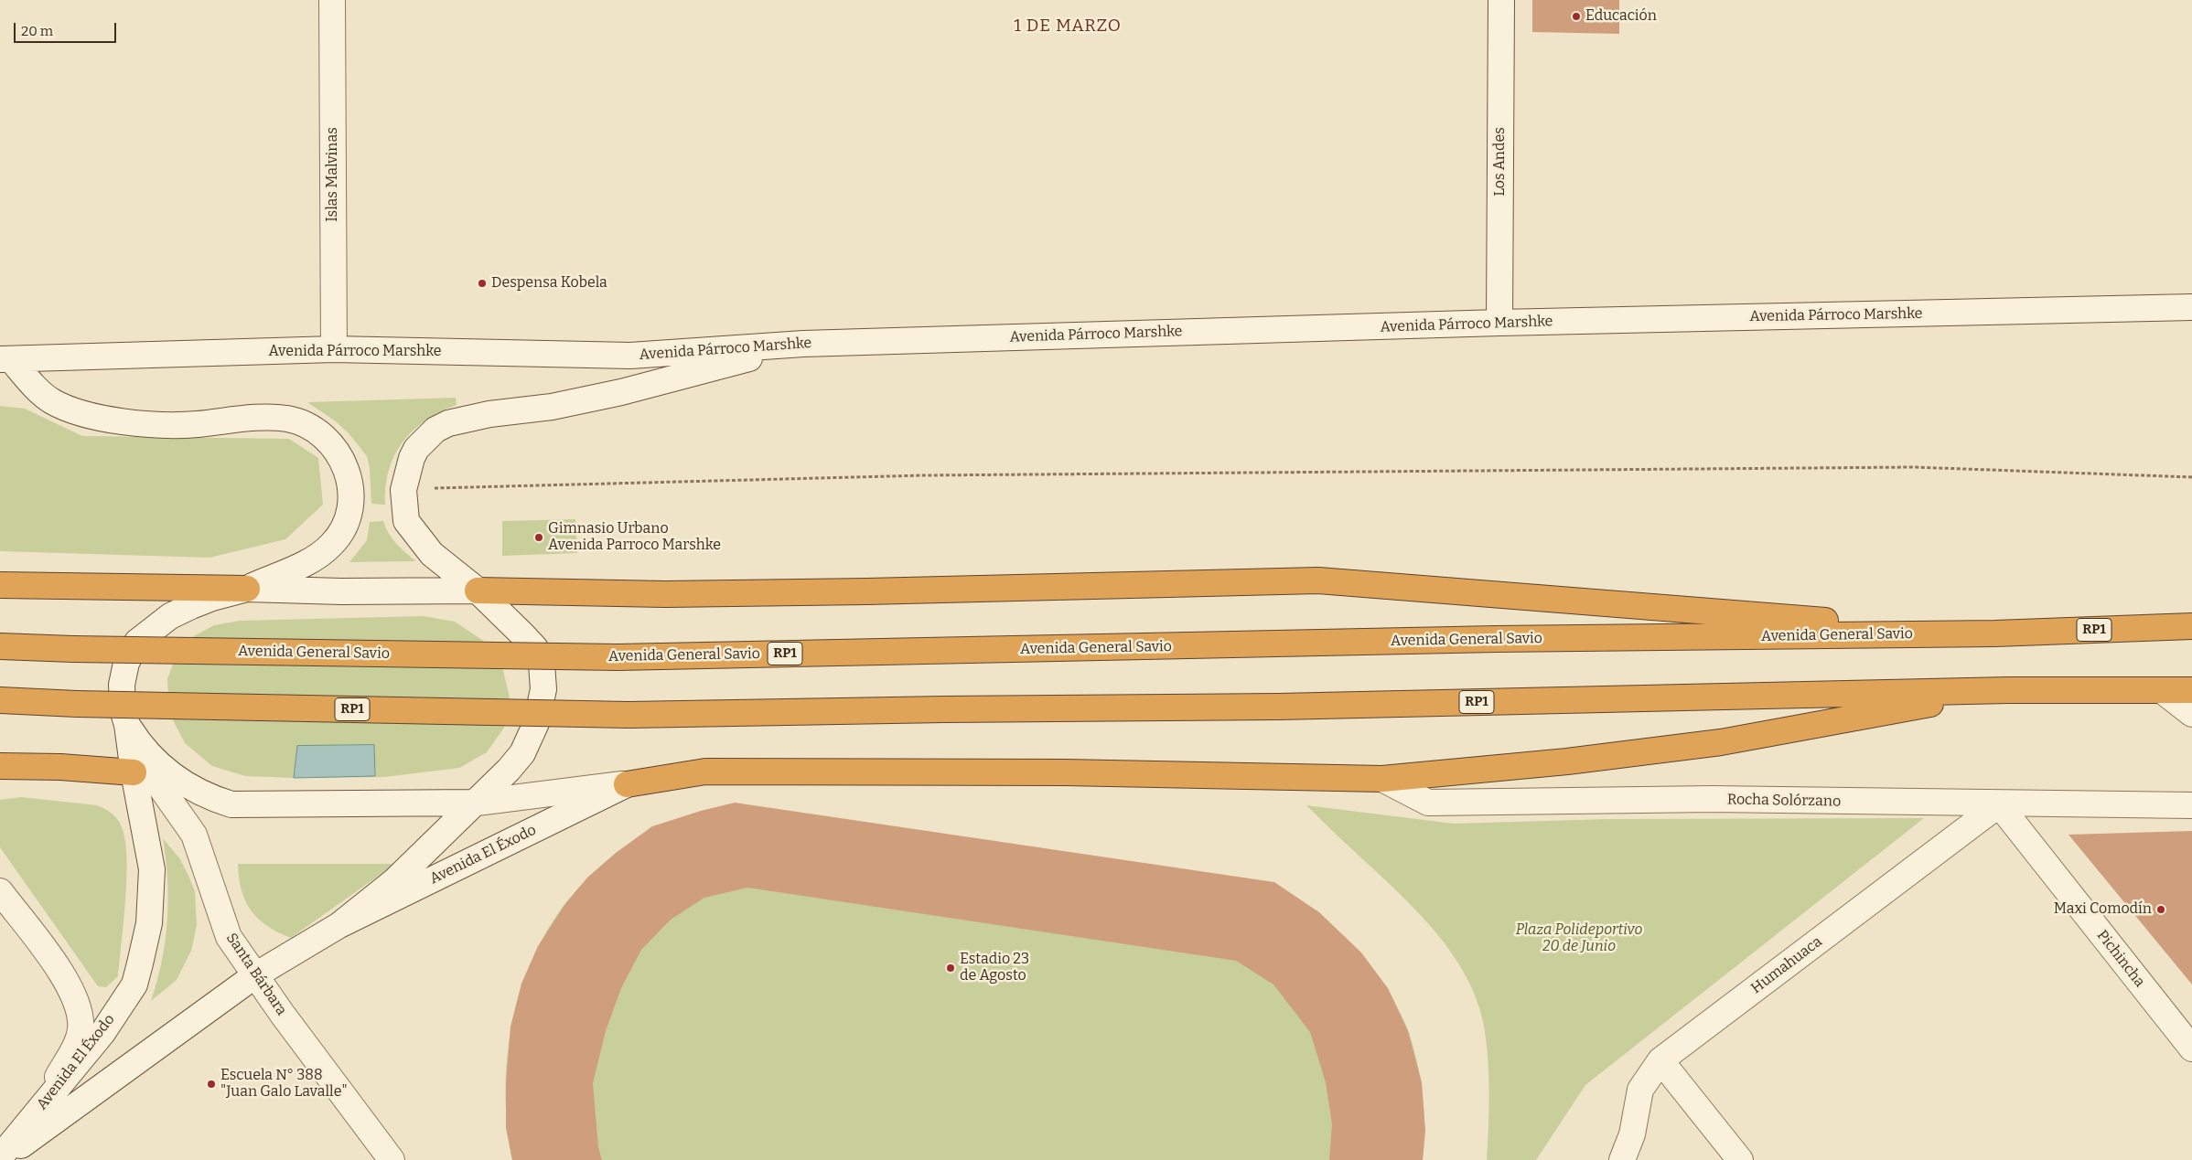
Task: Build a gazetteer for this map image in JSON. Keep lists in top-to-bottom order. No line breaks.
{"streets":{"highway":["RP1","Avenida General Savio"],"main road":["Los Andes","Islas Malvinas","Avenida Párroco Marshke","Rocha Solórzano","Avenida El Éxodo","Pichincha","Humahuaca","Santa Bárbara"]},"crossings":[["Los Andes","Avenida Párroco Marshke"],["Islas Malvinas","Avenida Párroco Marshke"],["Avenida Párroco Marshke","Avenida El Éxodo"],["Rocha Solórzano","Pichincha"],["Rocha Solórzano","Humahuaca"],["Avenida El Éxodo","Santa Bárbara"],["Pichincha","Humahuaca"]],"districts":["1 DE MARZO"],"parks":["Plaza Polideportivo 20 de Junio"],"places":["Educación","Despensa Kobela","Gimnasio Urbano Avenida Parroco Marshke","Maxi Comodín","Estadio 23 de Agosto","Escuela N° 388 \"Juan Galo Lavalle\""],"scale_bar":"20 m"}
